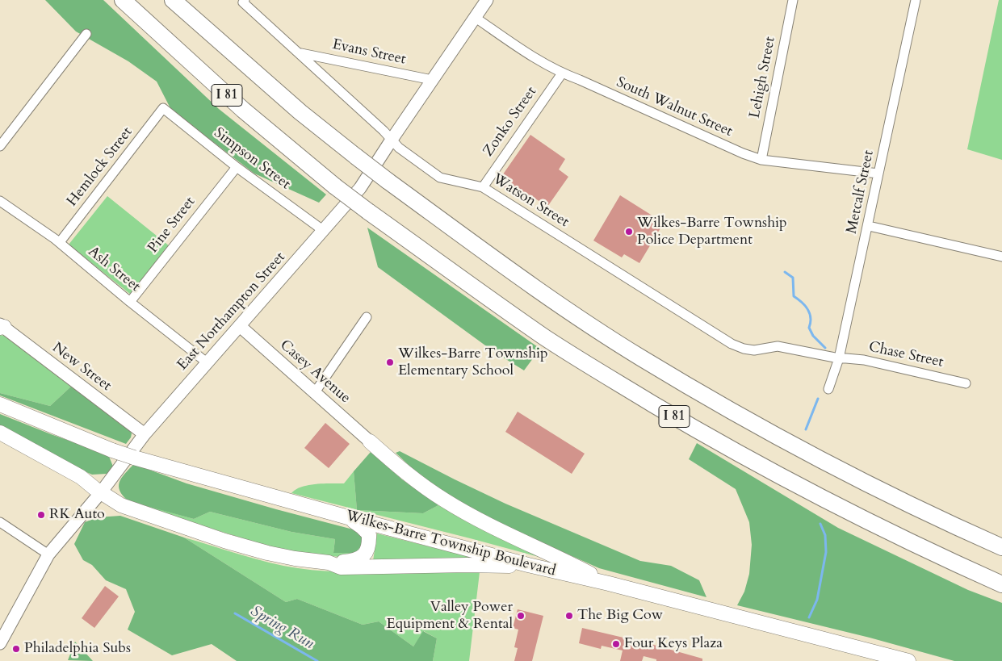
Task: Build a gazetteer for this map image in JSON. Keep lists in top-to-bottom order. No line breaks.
{"streets":{"highway":["I 81"],"main road":["East Northampton Street","New Street","Casey Avenue","Wilkes-Barre Township Boulevard"],"street":["Evans Street","Lehigh Street","South Walnut Street","Zonko Street","Simpson Street","Hemlock Street","Metcalf Street","Watson Street","Pine Street","Ash Street","Chase Street"]},"crossings":[["Evans Street","Watson Street"],["Evans Street","East Northampton Street"],["Lehigh Street","South Walnut Street"],["South Walnut Street","Zonko Street"],["South Walnut Street","Metcalf Street"],["South Walnut Street","East Northampton Street"],["Zonko Street","Watson Street"],["Simpson Street","Hemlock Street"],["Simpson Street","Pine Street"],["Simpson Street","East Northampton Street"],["Hemlock Street","Ash Street"],["Metcalf Street","Watson Street"],["Metcalf Street","Chase Street"],["Watson Street","East Northampton Street"],["Watson Street","Chase Street"],["Pine Street","Ash Street"],["Ash Street","East Northampton Street"],["East Northampton Street","New Street"],["East Northampton Street","Casey Avenue"]],"water":["Spring Run"],"places":["Wilkes-Barre Township Police Department","Wilkes-Barre Township Elementary School","RK Auto","Valley Power Equipment & Rental","The Big Cow","Four Keys Plaza","Philadelphia Subs"]}
